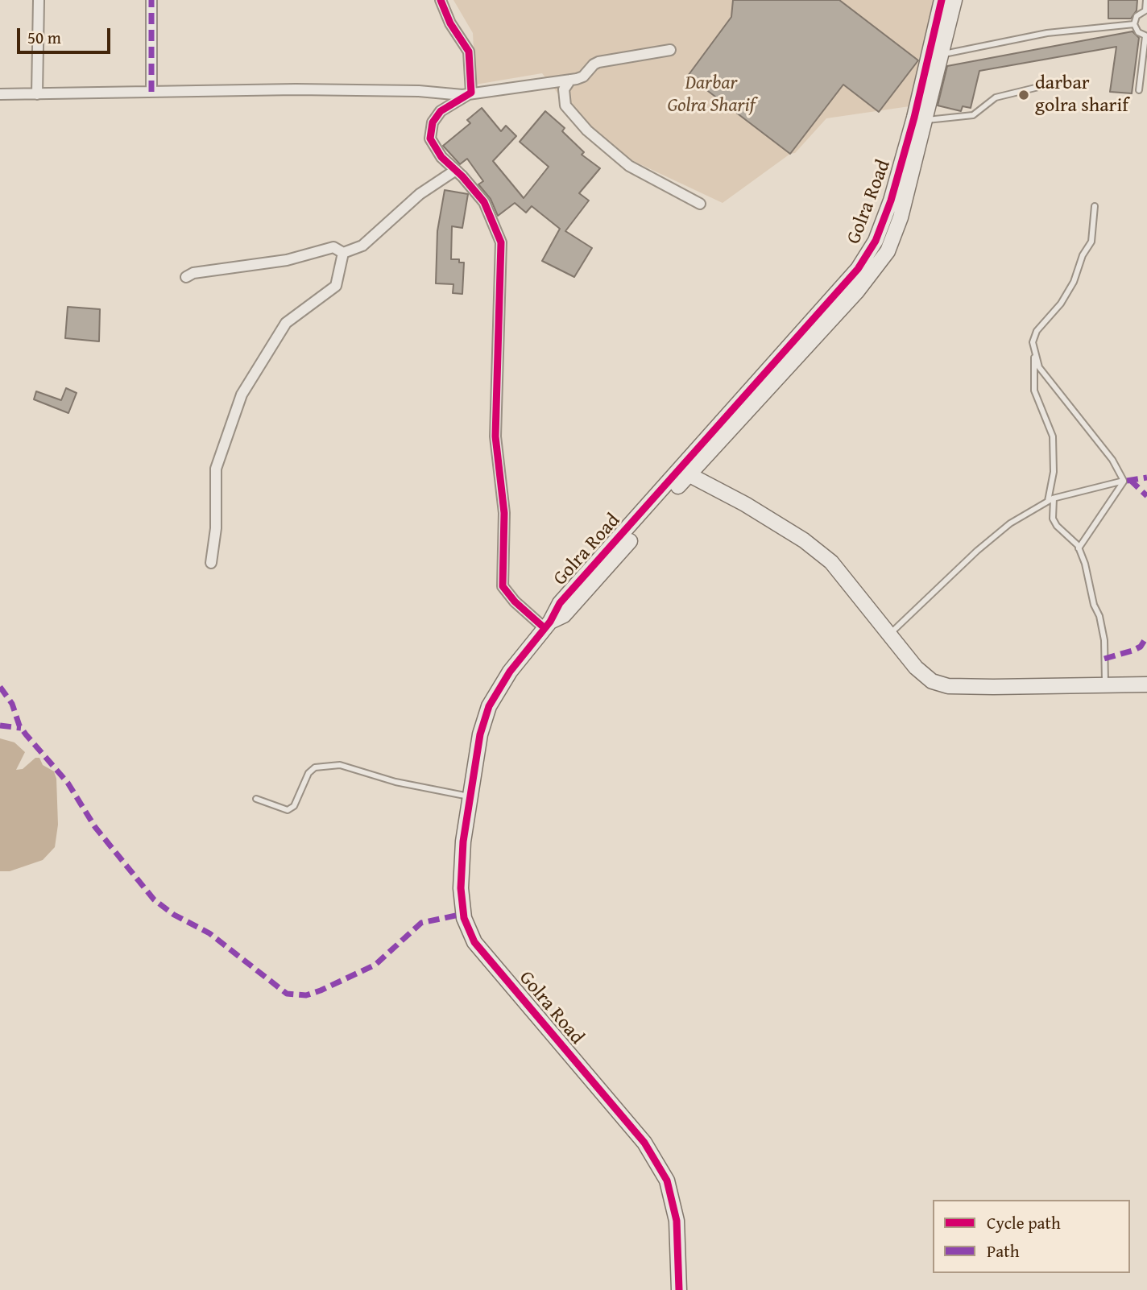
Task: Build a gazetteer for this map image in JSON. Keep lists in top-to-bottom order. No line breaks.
{"streets":{"street":["Golra Road"]},"parks":["Darbar Golra Sharif"],"places":["darbar golra sharif"],"legend":["Cycle path","Path"],"scale_bar":"50 m"}
